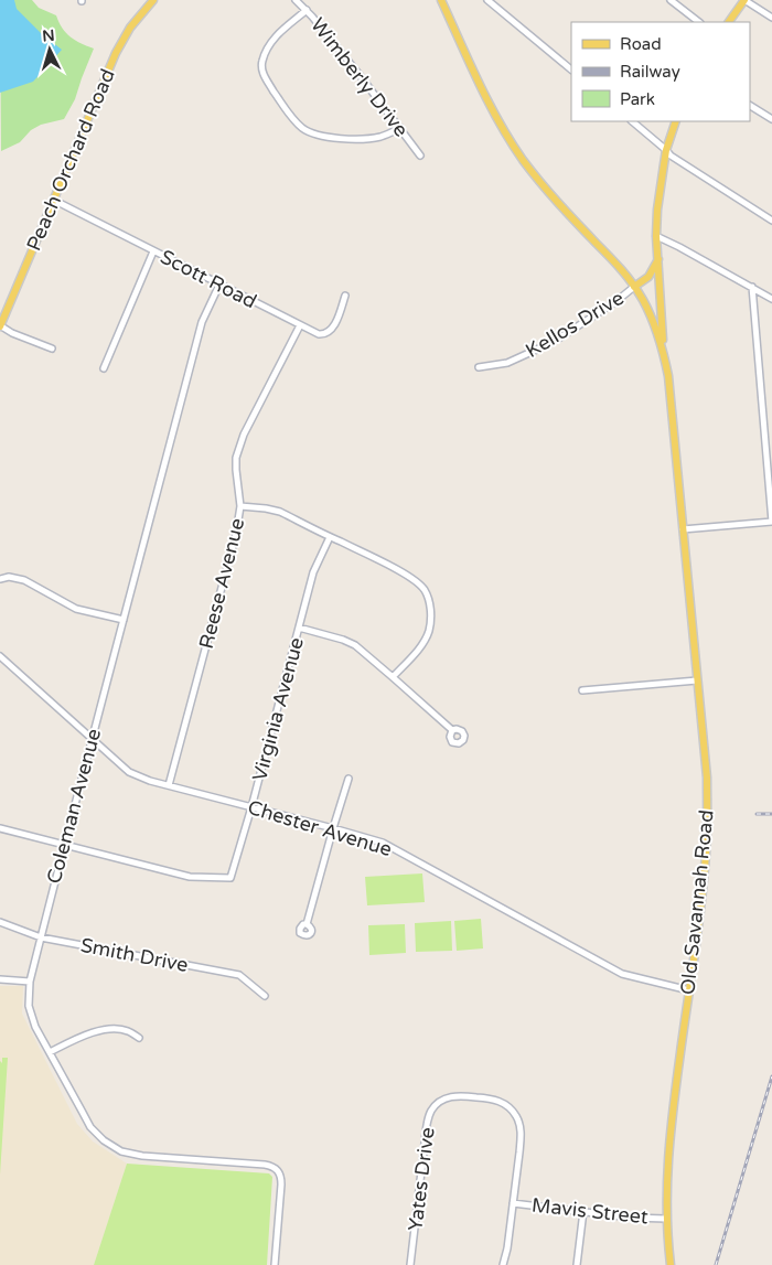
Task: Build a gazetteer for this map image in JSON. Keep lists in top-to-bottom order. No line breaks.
{"streets":{"main road":["Peach Orchard Road","Kellos Drive","Old Savannah Road"],"street":["Wimberly Drive","Scott Road","Reese Avenue","Virginia Avenue","Coleman Avenue","Chester Avenue","Smith Drive","Yates Drive","Mavis Street"]},"crossings":[["Peach Orchard Road","Scott Road"],["Scott Road","Reese Avenue"],["Scott Road","Coleman Avenue"],["Reese Avenue","Chester Avenue"],["Virginia Avenue","Coleman Avenue"],["Virginia Avenue","Chester Avenue"],["Coleman Avenue","Chester Avenue"],["Coleman Avenue","Smith Drive"],["Chester Avenue","Old Savannah Road"],["Old Savannah Road","Mavis Street"],["Yates Drive","Mavis Street"]],"legend":["Road","Railway","Park"],"north":"top"}
